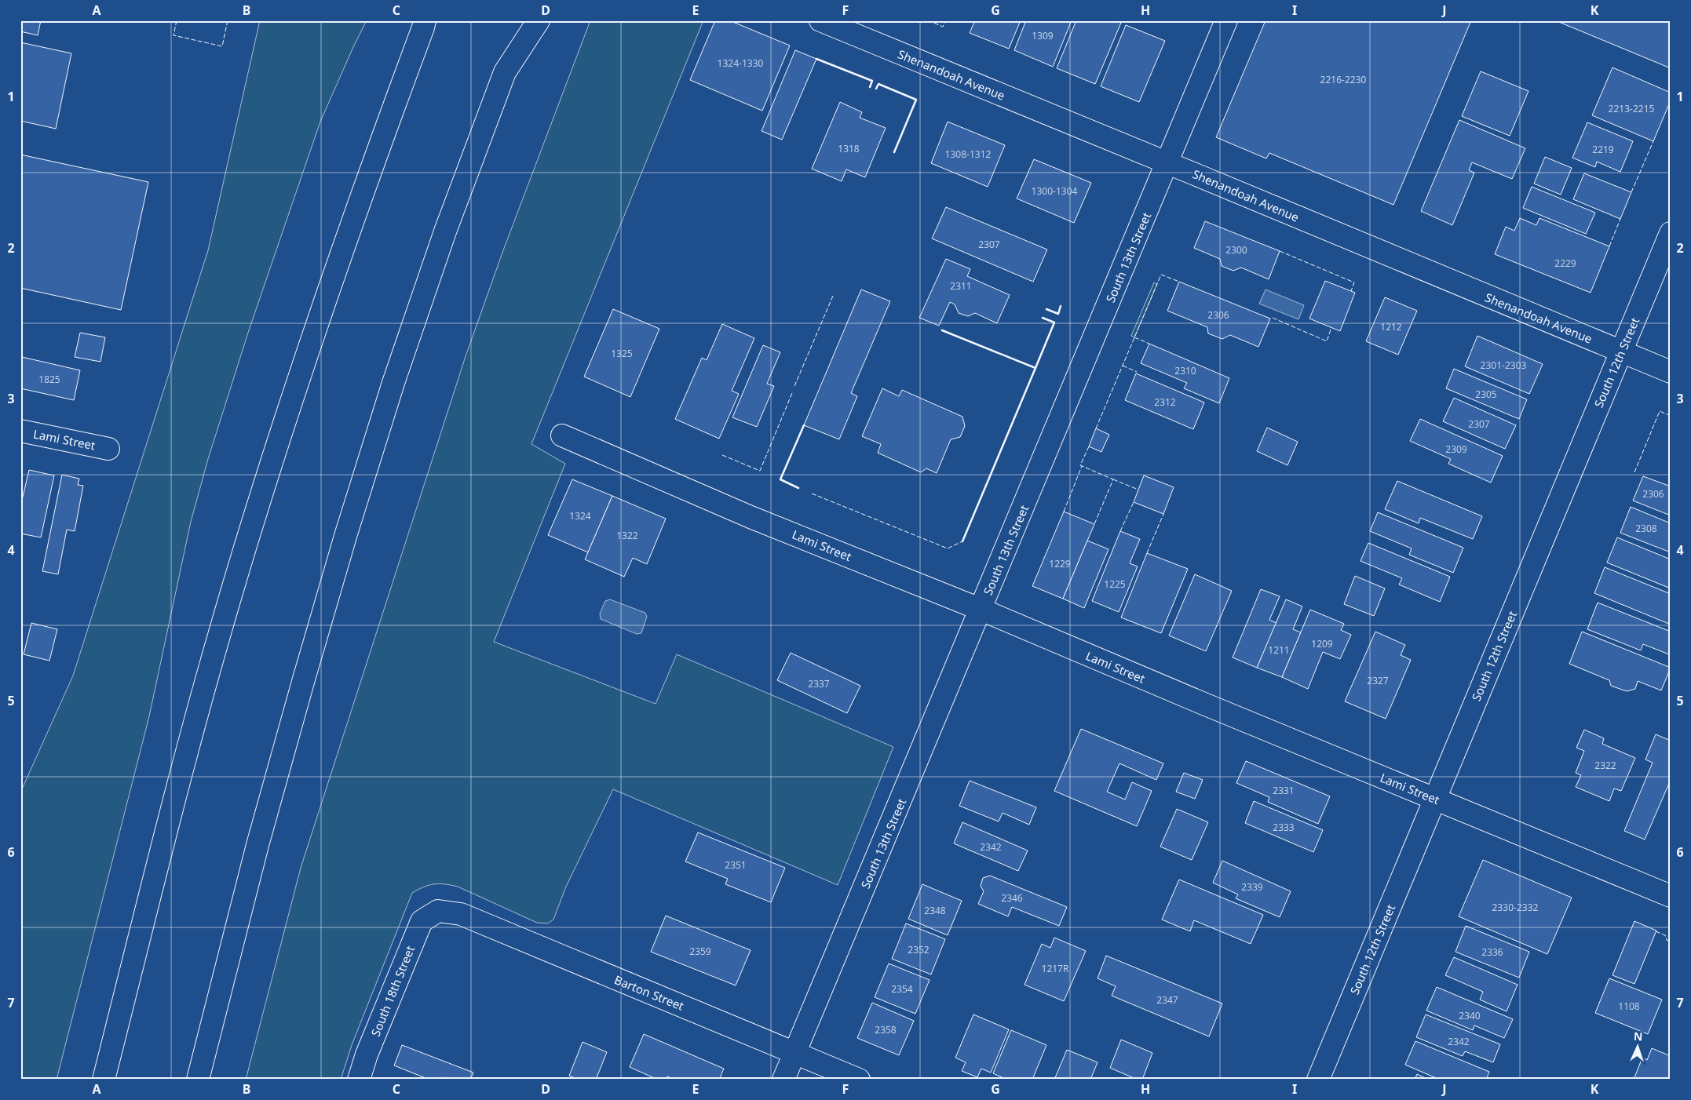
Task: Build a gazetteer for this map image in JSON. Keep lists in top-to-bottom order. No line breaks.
{"streets":{"main road":["Shenandoah Avenue","South 13th Street","South 12th Street","Lami Street","South 18th Street","Barton Street"]},"crossings":[["Shenandoah Avenue","South 13th Street"],["Shenandoah Avenue","South 12th Street"],["South 13th Street","Lami Street"],["South 13th Street","Barton Street"],["South 12th Street","Lami Street"],["South 18th Street","Barton Street"]],"house_numbers":["1309","1324-1330","2216-2230","2213-2215","1318","2219","1308-1312","1300-1304","2307","2300","2229","2311","2306","1212","1325","2301-2303","2310","1825","2305","2312","2307","2309","2306","1324","2308","1322","1229","1225","1209","1211","2327","2337","2322","2331","2333","2342","2351","2339","2346","2330-2332","2348","2352","2359","2336","1217R","2354","2347","1108","2340","2358","2342"],"north":"top","grid":{"columns":["A","B","C","D","E","F","G","H","I","J","K"],"rows":["1","2","3","4","5","6","7"]}}
